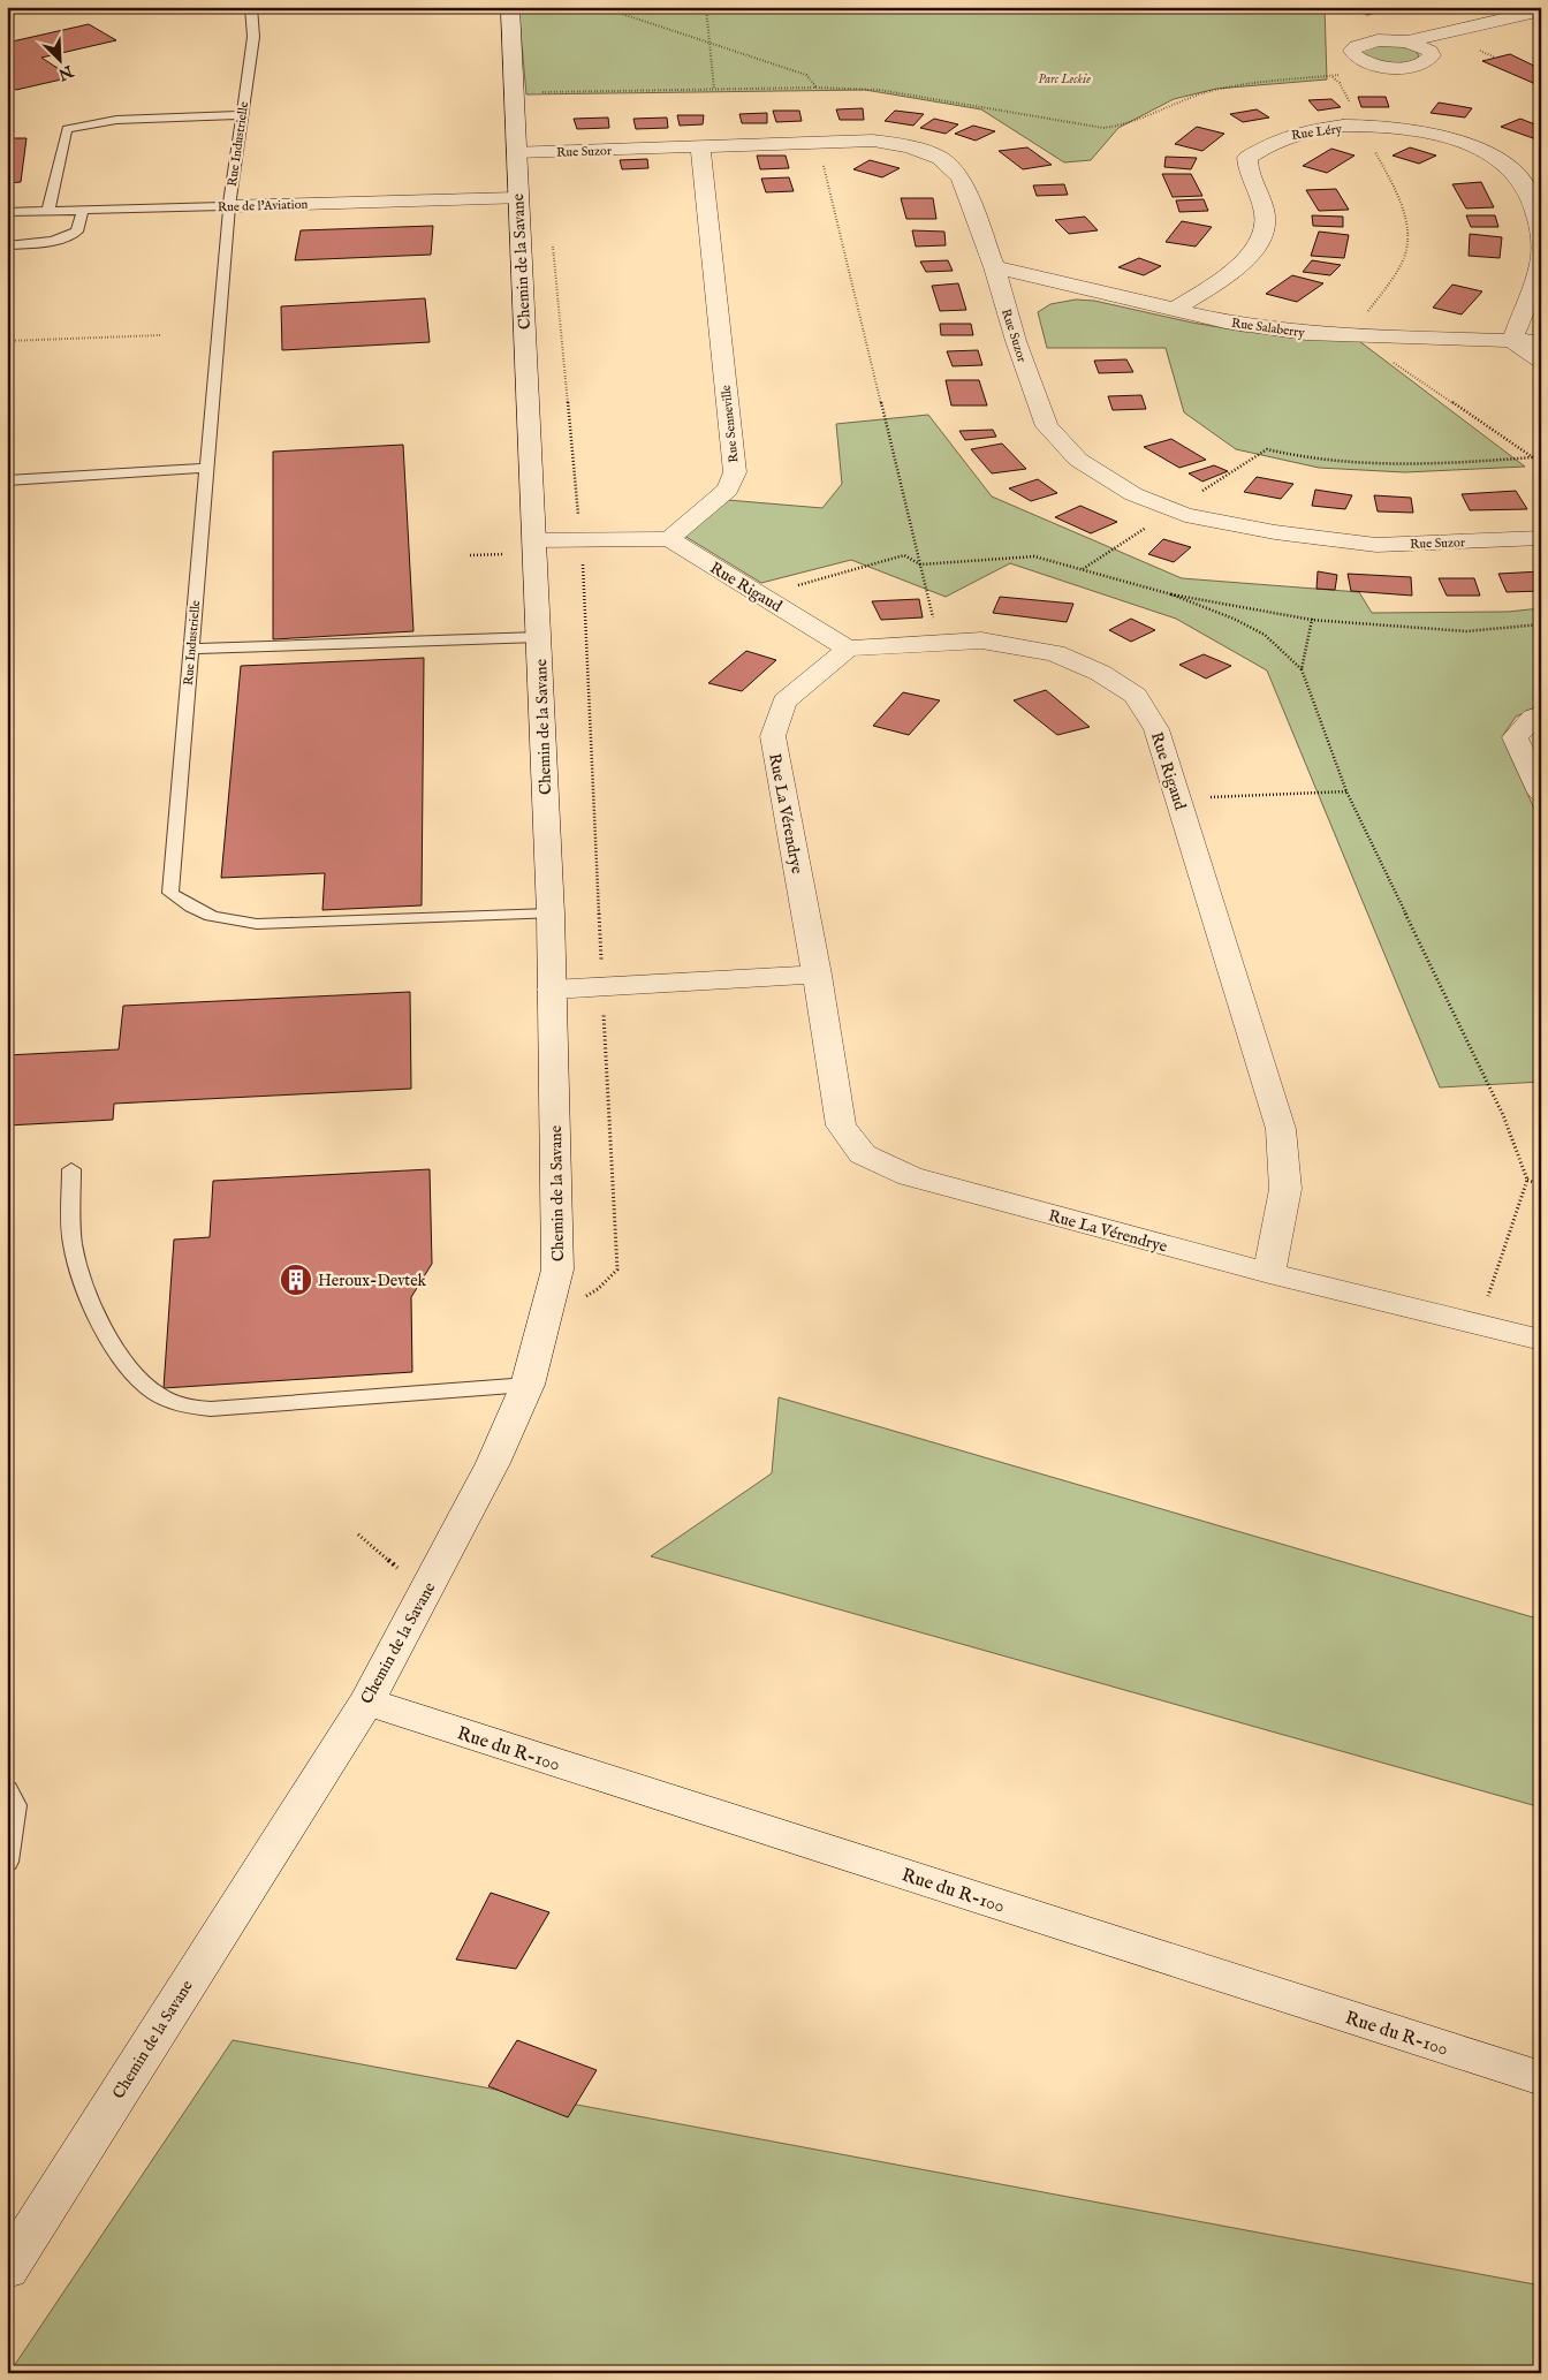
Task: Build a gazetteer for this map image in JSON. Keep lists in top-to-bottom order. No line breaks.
{"streets":{"street":["Rue Léry","Rue Suzor","Rue de l'Aviation","Chemin de la Savane","Rue Salaberry","Rue Senneville","Rue Rigaud","Rue La Vérendrye","Rue du R-100"],"lane":["Rue Industrielle"]},"crossings":[["Rue Léry","Rue Salaberry"],["Rue Industrielle","Rue de l'Aviation"],["Rue Industrielle","Chemin de la Savane"],["Rue Suzor","Chemin de la Savane"],["Rue Suzor","Rue Salaberry"],["Rue Suzor","Rue Senneville"],["Rue de l'Aviation","Chemin de la Savane"],["Chemin de la Savane","Rue du R-100"],["Rue Senneville","Rue Rigaud"],["Rue Rigaud","Rue La Vérendrye"]],"parks":["Parc Leckie"],"places":{"building":["Heroux-Devtek"]},"north":"bottom right"}
